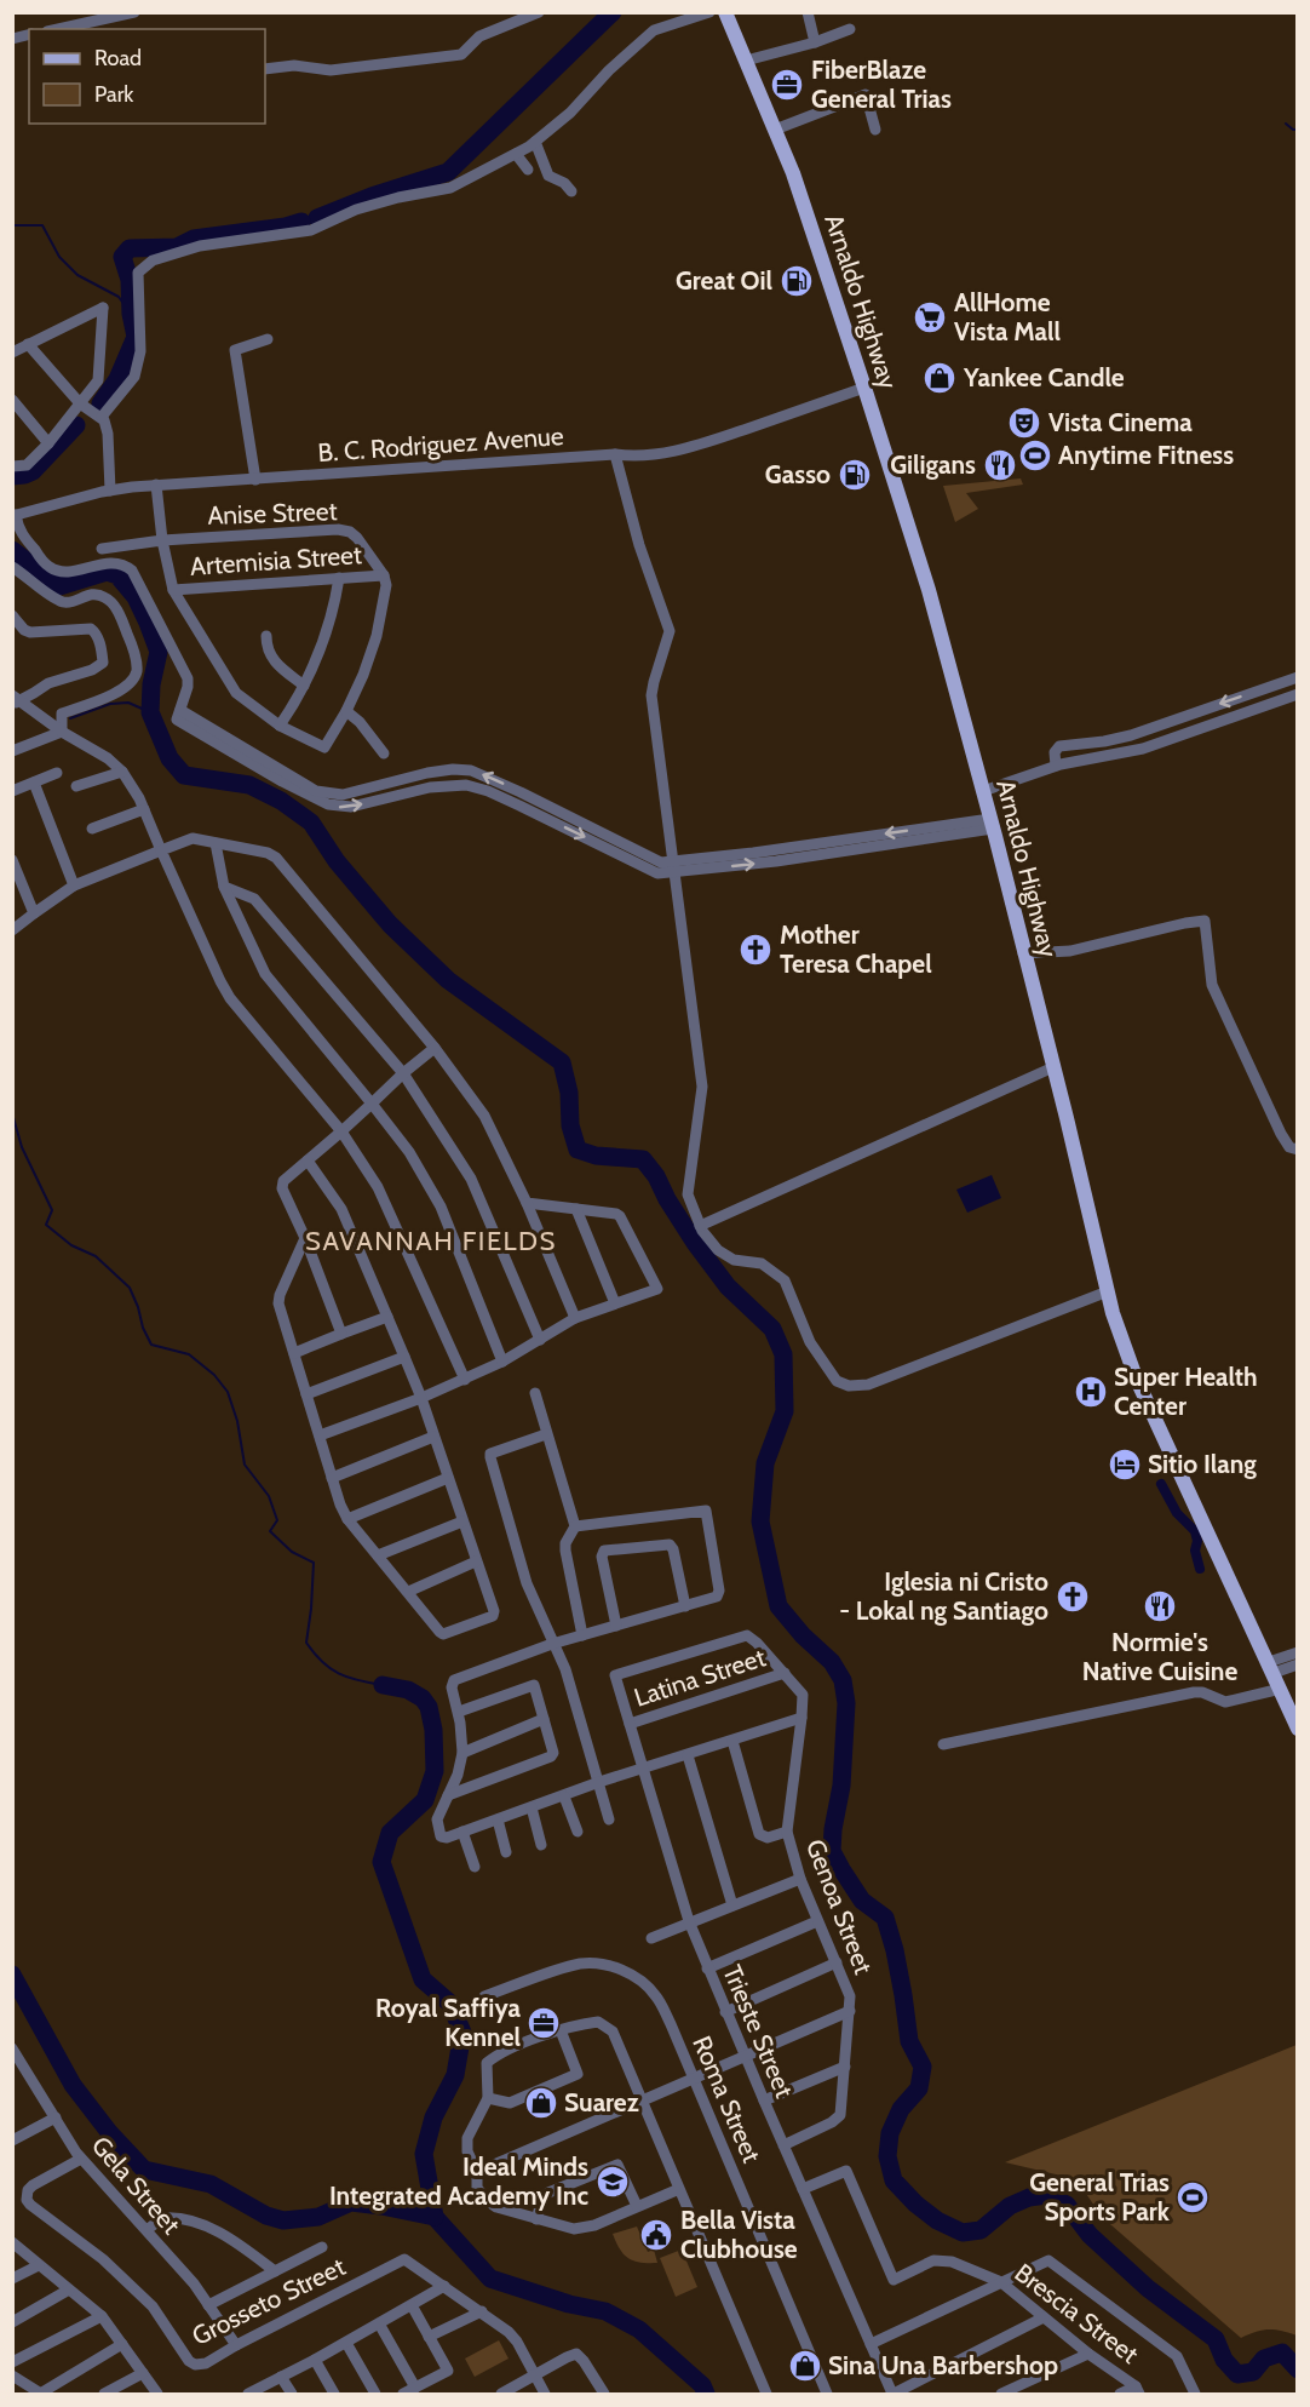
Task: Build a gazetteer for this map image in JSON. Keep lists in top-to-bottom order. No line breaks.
{"streets":{"main road":["Arnaldo Highway"],"street":["B. C. Rodriguez Avenue","Anise Street","Artemisia Street","Latina Street","Genoa Street","Trieste Street","Roma Street","Gela Street","Grosseto Street","Brescia Street"]},"crossings":[["Arnaldo Highway","B. C. Rodriguez Avenue"],["Anise Street","Artemisia Street"],["Latina Street","Genoa Street"],["Latina Street","Trieste Street"],["Genoa Street","Trieste Street"],["Trieste Street","Brescia Street"],["Gela Street","Grosseto Street"]],"districts":["SAVANNAH FIELDS"],"places":{"office":["FiberBlaze General Trias","Royal Saffiya Kennel"],"fuel station":["Great Oil","Gasso"],"supermarket":["AllHome Vista Mall"],"shop":["Yankee Candle","Suarez","Sina Una Barbershop"],"theatre":["Vista Cinema"],"sports":["Anytime Fitness","General Trias Sports Park"],"restaurant":["Giligans","Normie's Native Cuisine"],"church":["Mother Teresa Chapel","Iglesia ni Cristo - Lokal ng Santiago"],"hospital":["Super Health Center"],"hotel":["Sitio Ilang"],"school or university":["Ideal Minds Integrated Academy Inc"],"public building":["Bella Vista Clubhouse"]},"legend":["Road","Park"]}
